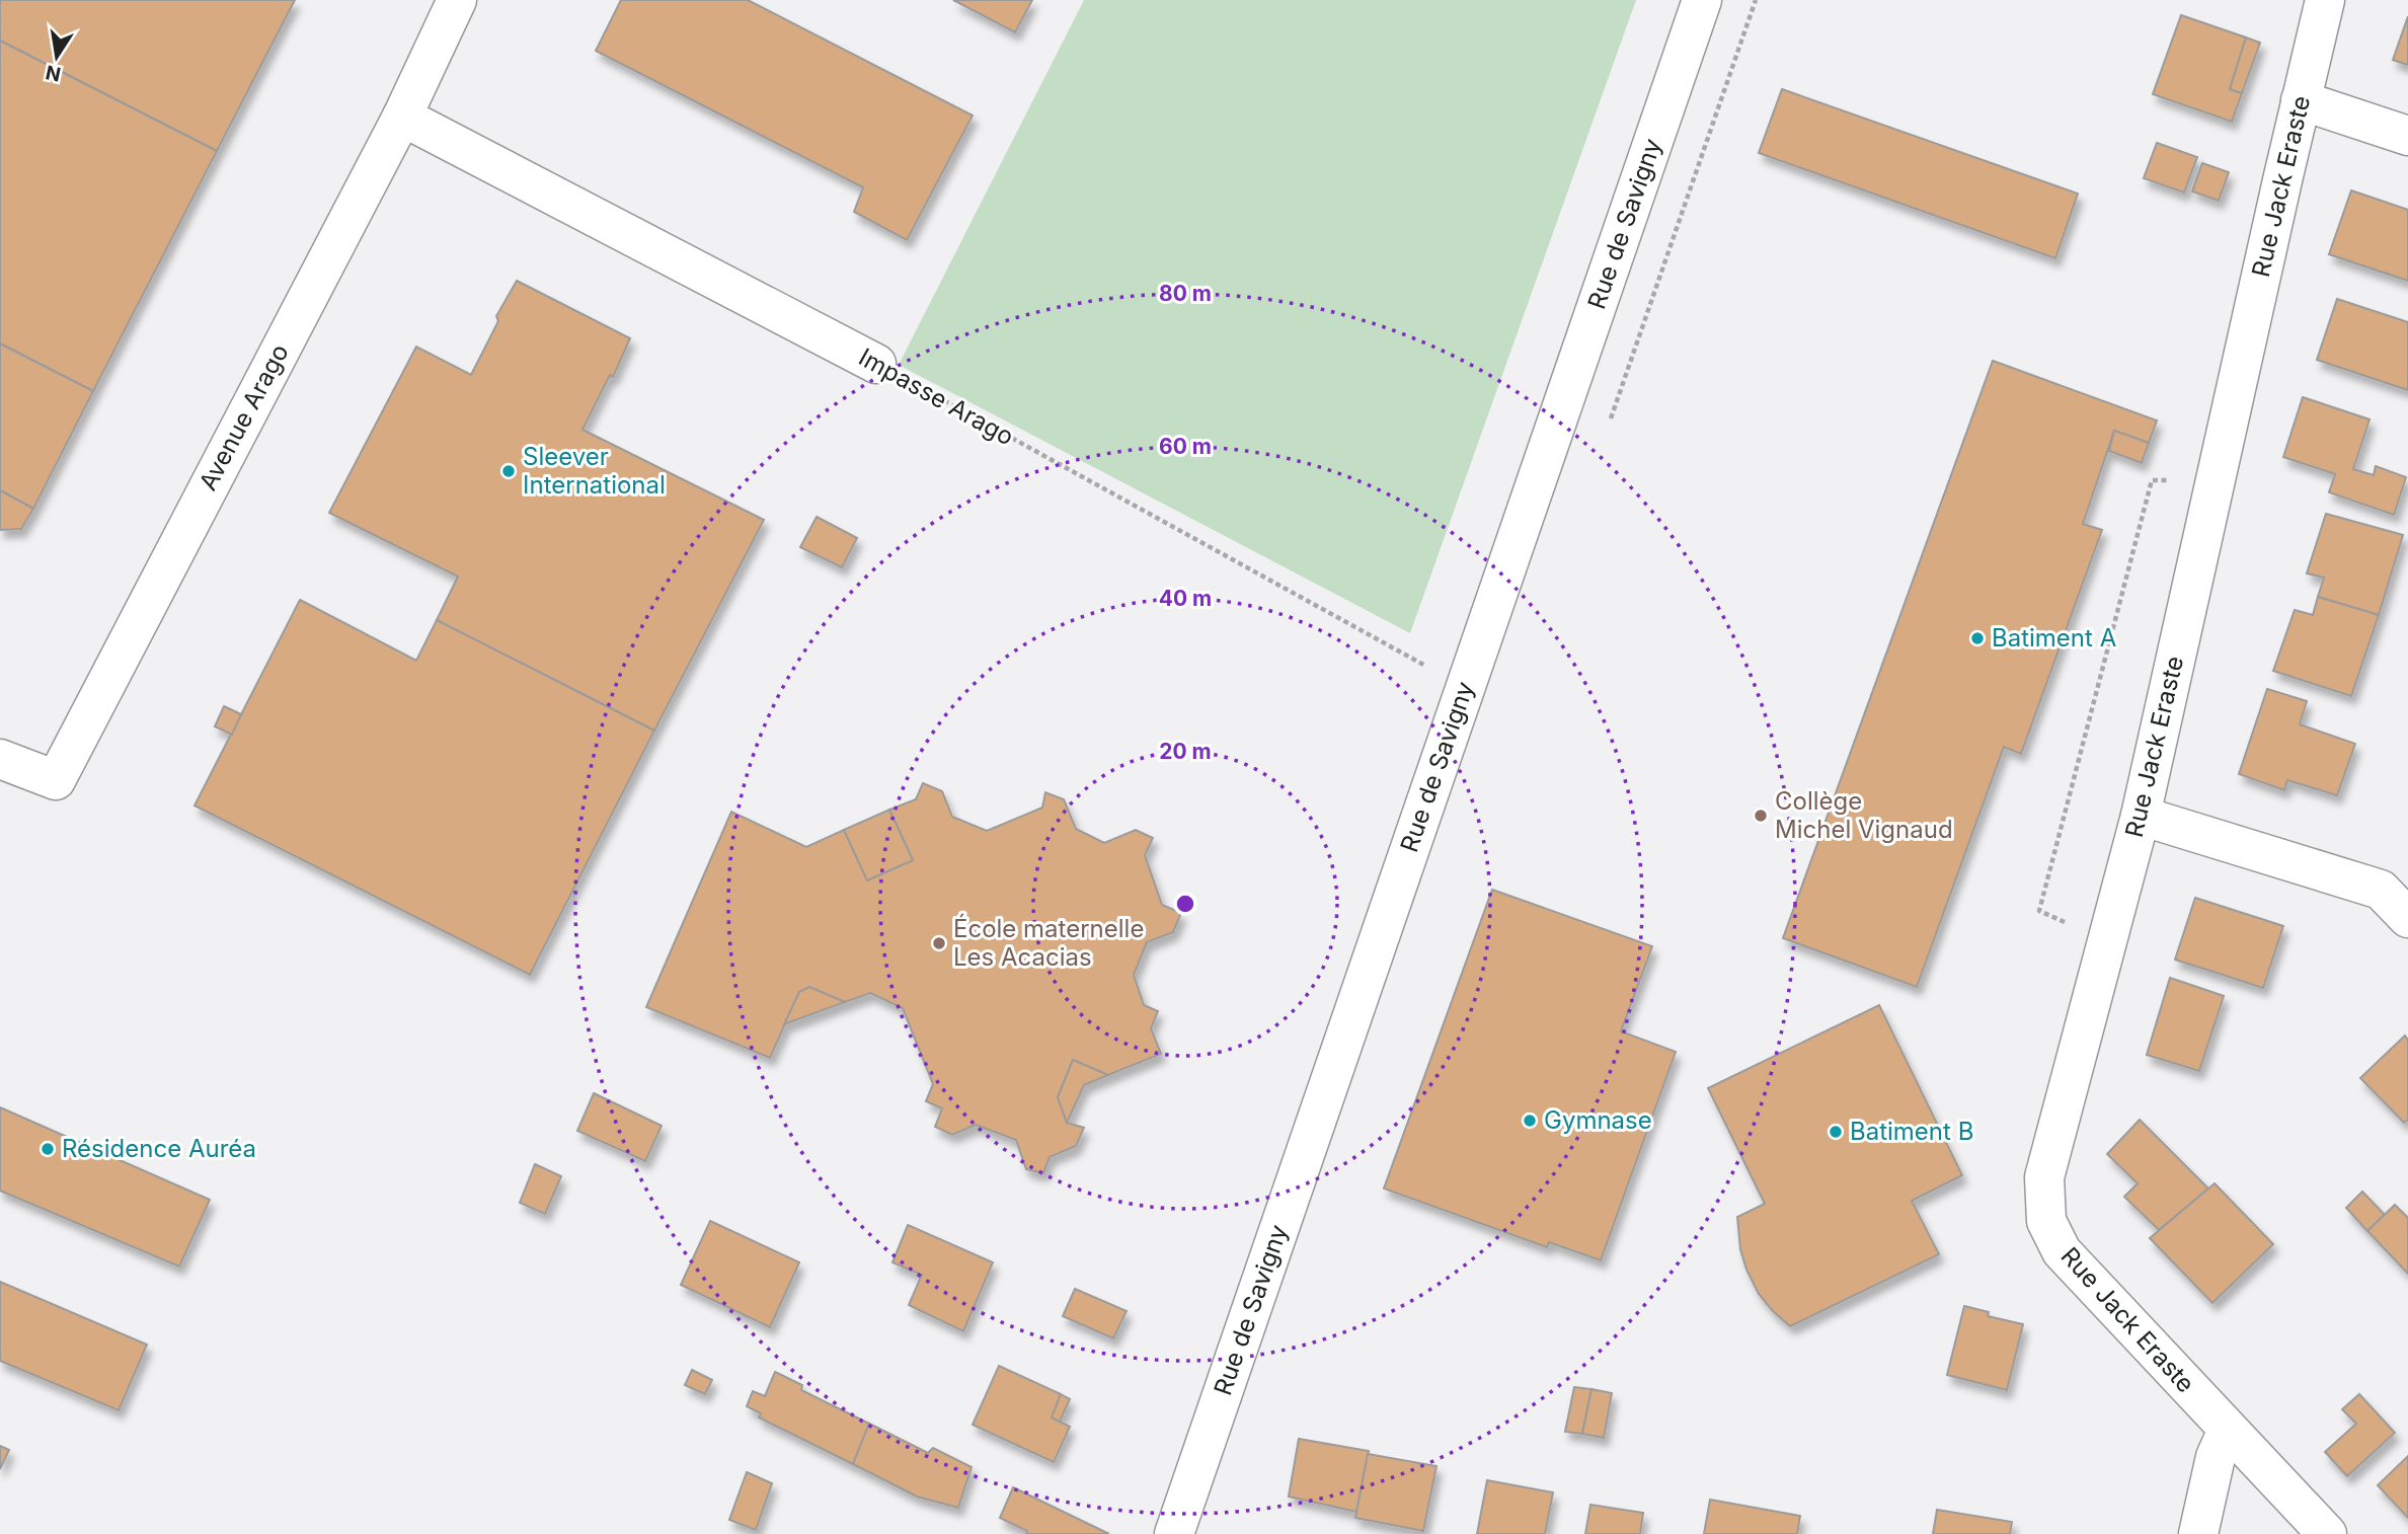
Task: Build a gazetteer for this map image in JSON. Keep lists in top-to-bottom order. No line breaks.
{"streets":{"street":["Rue Jack Eraste","Rue de Savigny","Impasse Arago","Avenue Arago"]},"crossings":[["Rue de Savigny","Impasse Arago"],["Impasse Arago","Avenue Arago"]],"places":["Sleever International","Batiment A","Collège Michel Vignaud","École maternelle Les Acacias","Gymnase","Batiment B","Résidence Auréa"],"north":"bottom","rings":["80 m","60 m","40 m","20 m"]}
